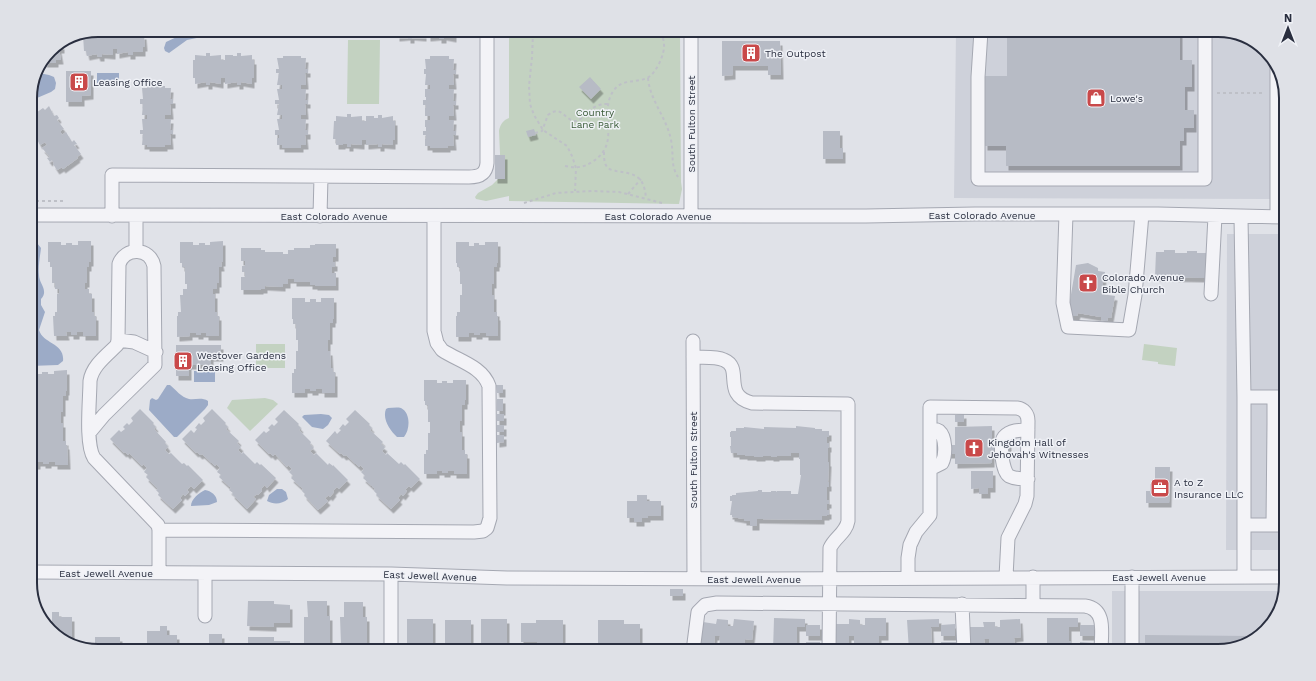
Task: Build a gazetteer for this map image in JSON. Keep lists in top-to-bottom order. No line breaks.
{"streets":{"street":["South Fulton Street","East Colorado Avenue","East Jewell Avenue"]},"crossings":[["South Fulton Street","East Colorado Avenue"],["South Fulton Street","East Jewell Avenue"]],"parks":["Country Lane Park"],"places":{"building":["The Outpost","Leasing Office","Westover Gardens Leasing Office"],"shop":["Lowe's"],"church":["Colorado Avenue Bible Church","Kingdom Hall of Jehovah's Witnesses"],"office":["A to Z Insurance LLC"]},"north":"top"}
